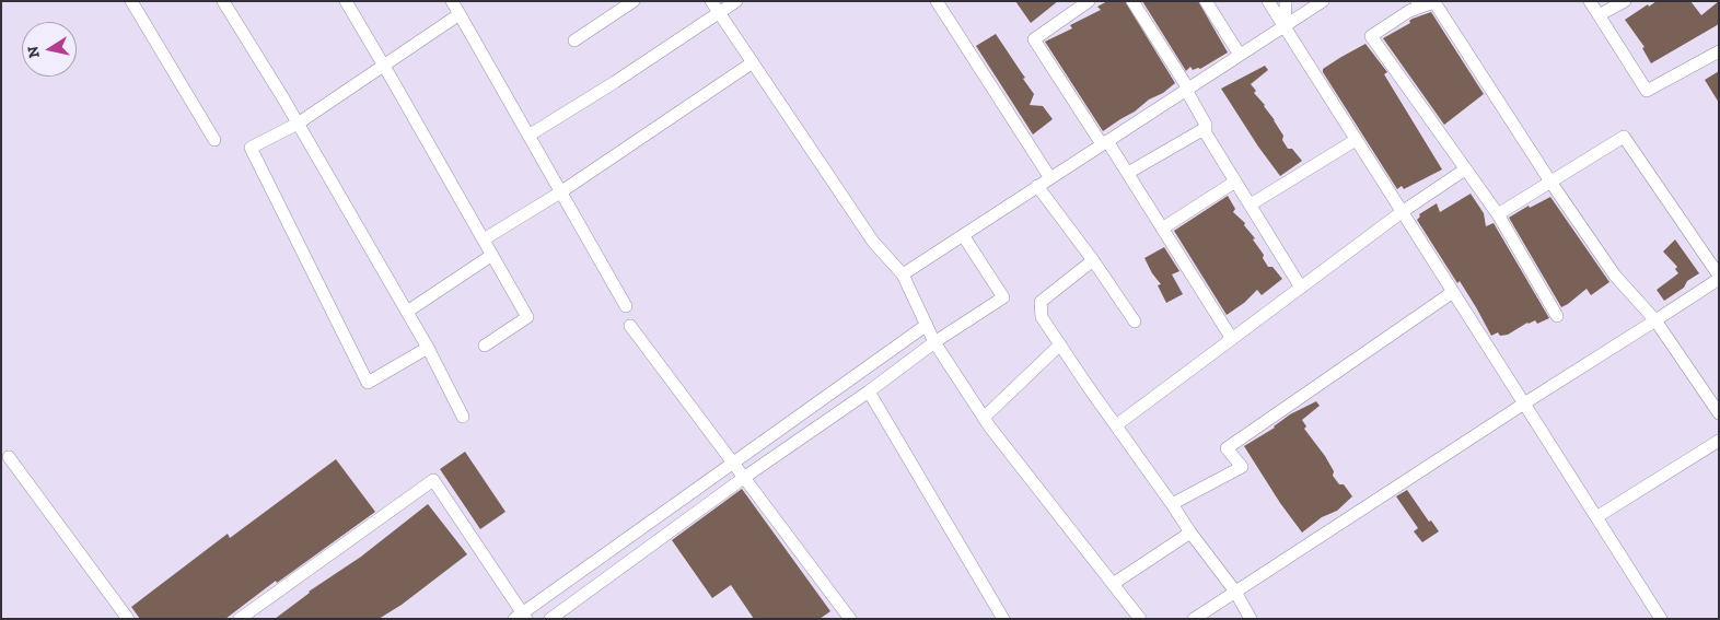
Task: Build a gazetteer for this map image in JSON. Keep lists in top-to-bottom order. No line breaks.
{"north":"left"}
